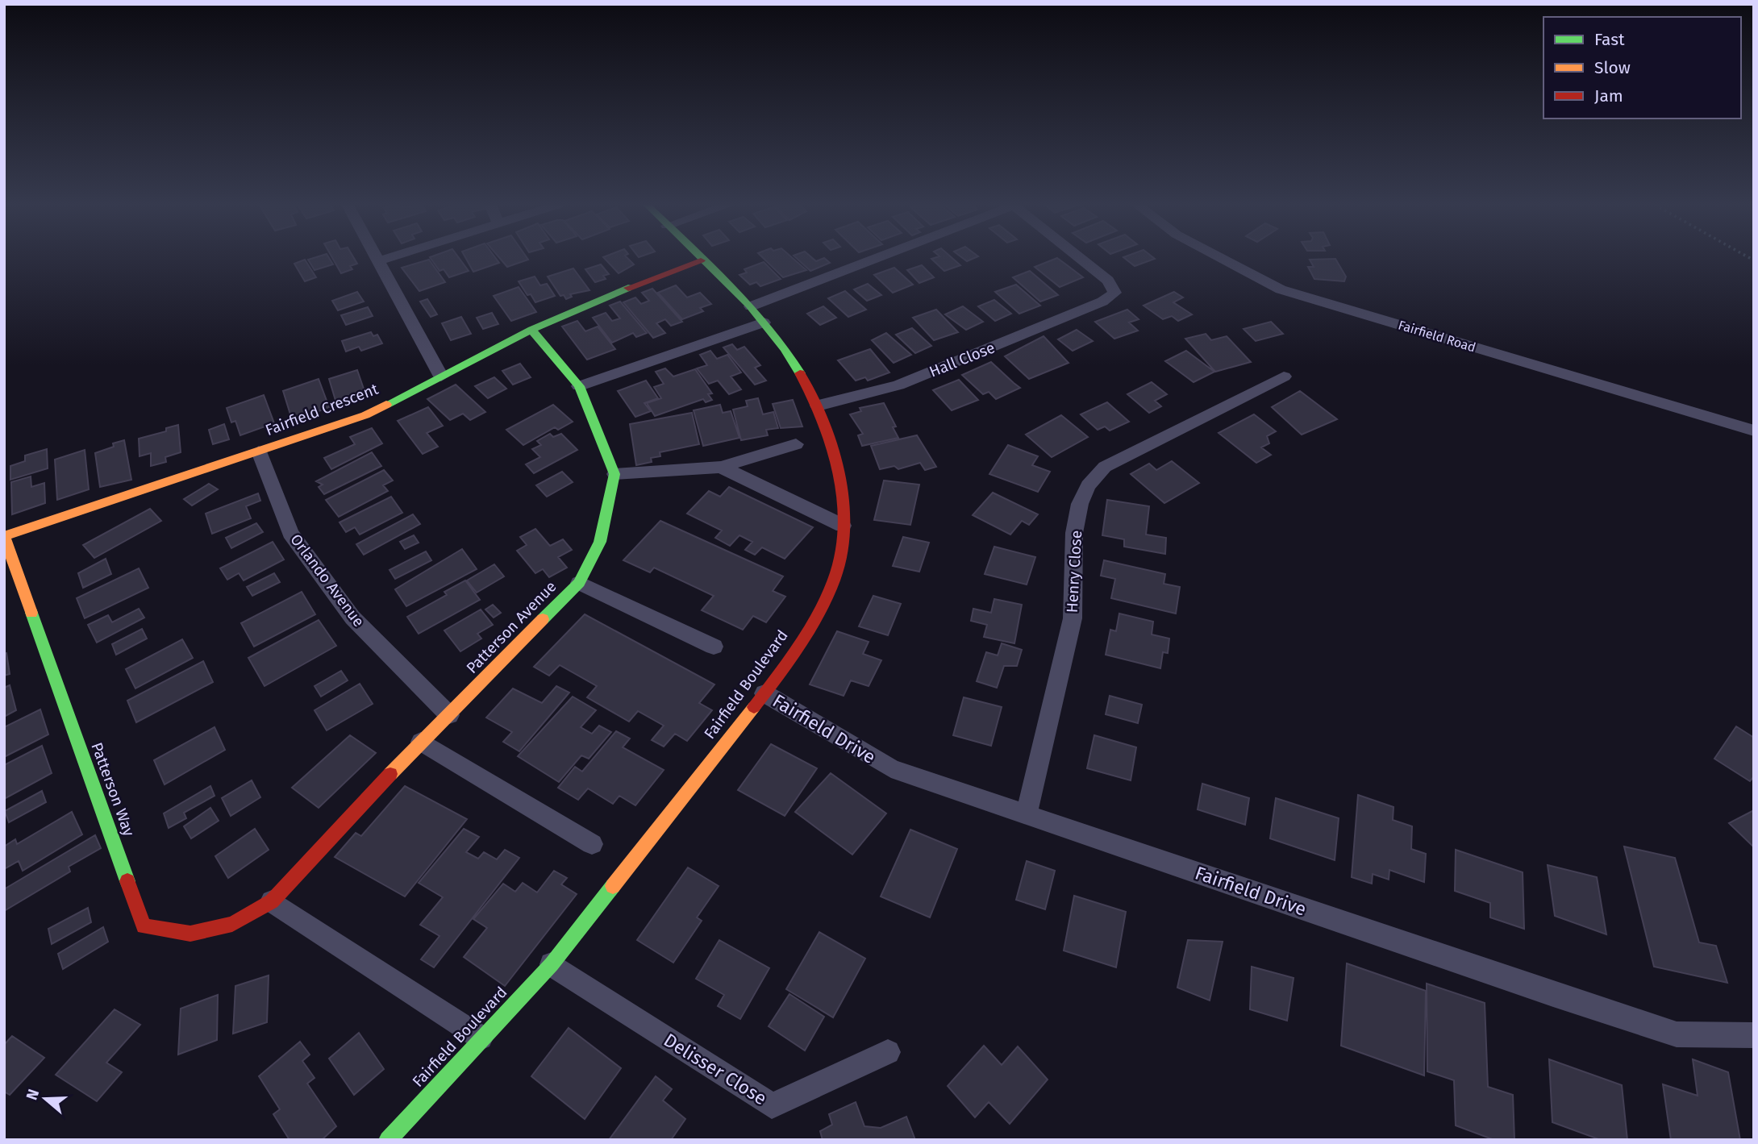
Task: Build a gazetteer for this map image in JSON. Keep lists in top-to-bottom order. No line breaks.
{"streets":{"street":["Fairfield Road","Hall Close","Fairfield Crescent","Henry Close","Orlando Avenue","Patterson Avenue","Fairfield Boulevard","Fairfield Drive","Patterson Way","Delisser Close"]},"crossings":[["Hall Close","Fairfield Boulevard"],["Fairfield Crescent","Orlando Avenue"],["Fairfield Crescent","Fairfield Boulevard"],["Fairfield Crescent","Patterson Way"],["Henry Close","Fairfield Drive"],["Orlando Avenue","Patterson Avenue"],["Patterson Avenue","Patterson Way"],["Fairfield Boulevard","Fairfield Drive"],["Fairfield Boulevard","Delisser Close"]],"legend":["Fast","Slow","Jam"],"north":"left"}
